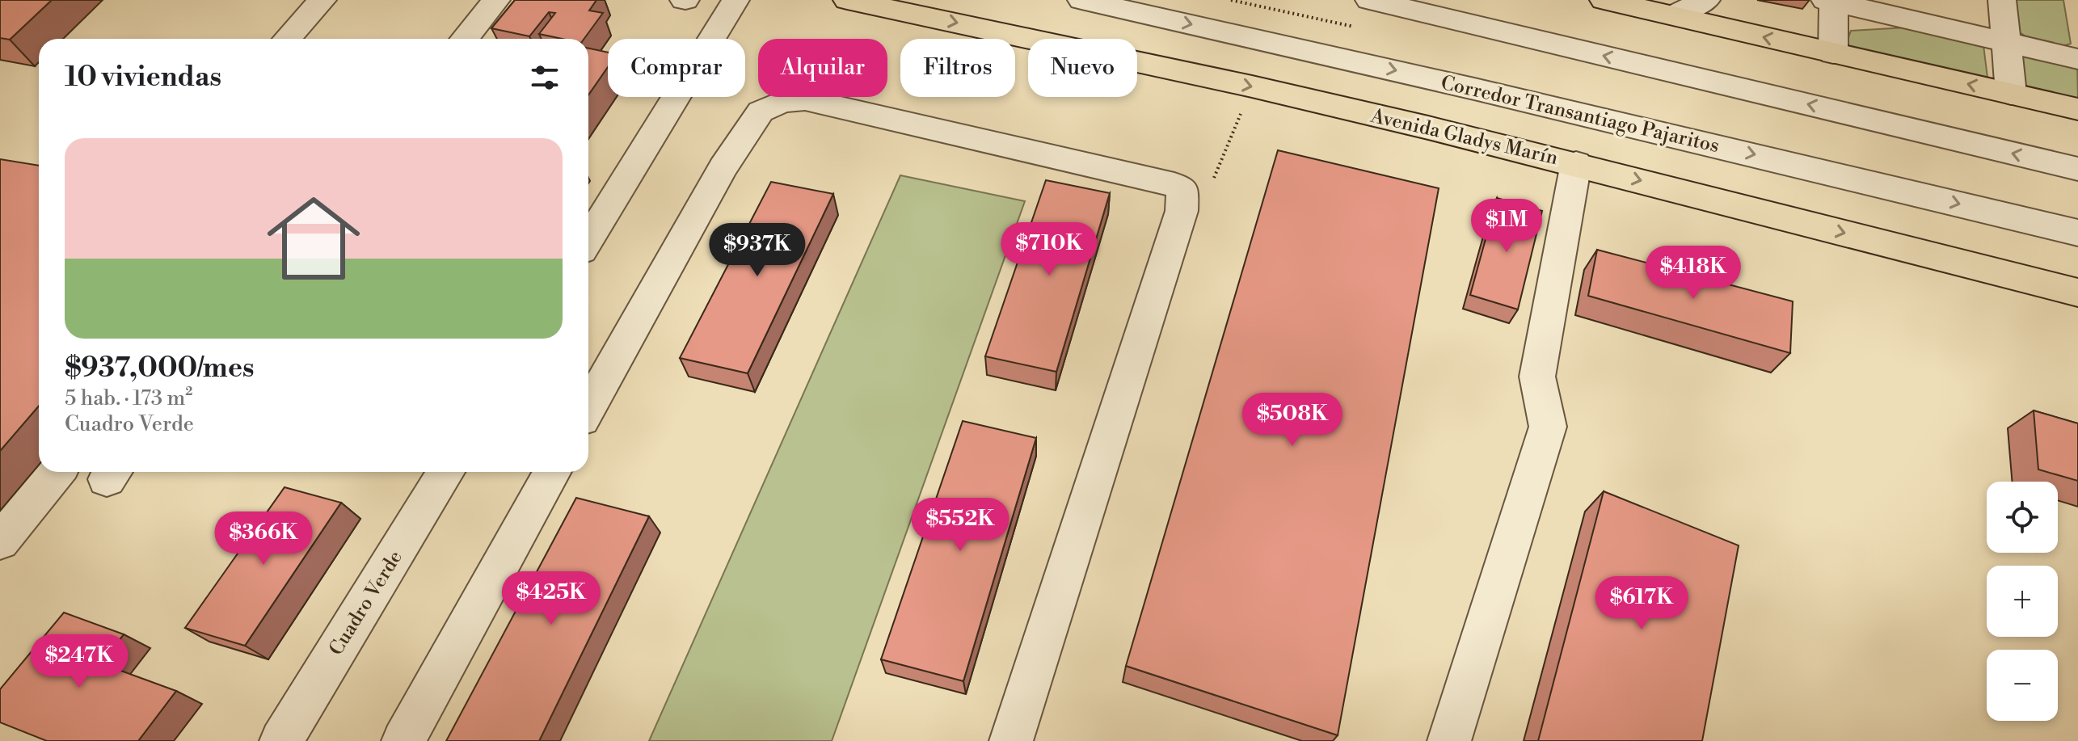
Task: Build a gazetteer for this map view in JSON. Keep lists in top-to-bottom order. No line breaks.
{"streets":{"main road":["Avenida Gladys Marín"],"street":["Corredor Transantiago Pajaritos","Cuadro Verde"]},"page":{"chip":["Comprar","Alquilar","Filtros","Nuevo"],"heading":"10 viviendas","list":[{"name":"$937,000/mes","note":"5 hab. · 173 m² · Cuadro Verde"}],"price":["$1M","$710K","$937K","$418K","$508K","$552K","$366K","$425K","$617K","$247K"],"map_buttons":["+","−"]}}
